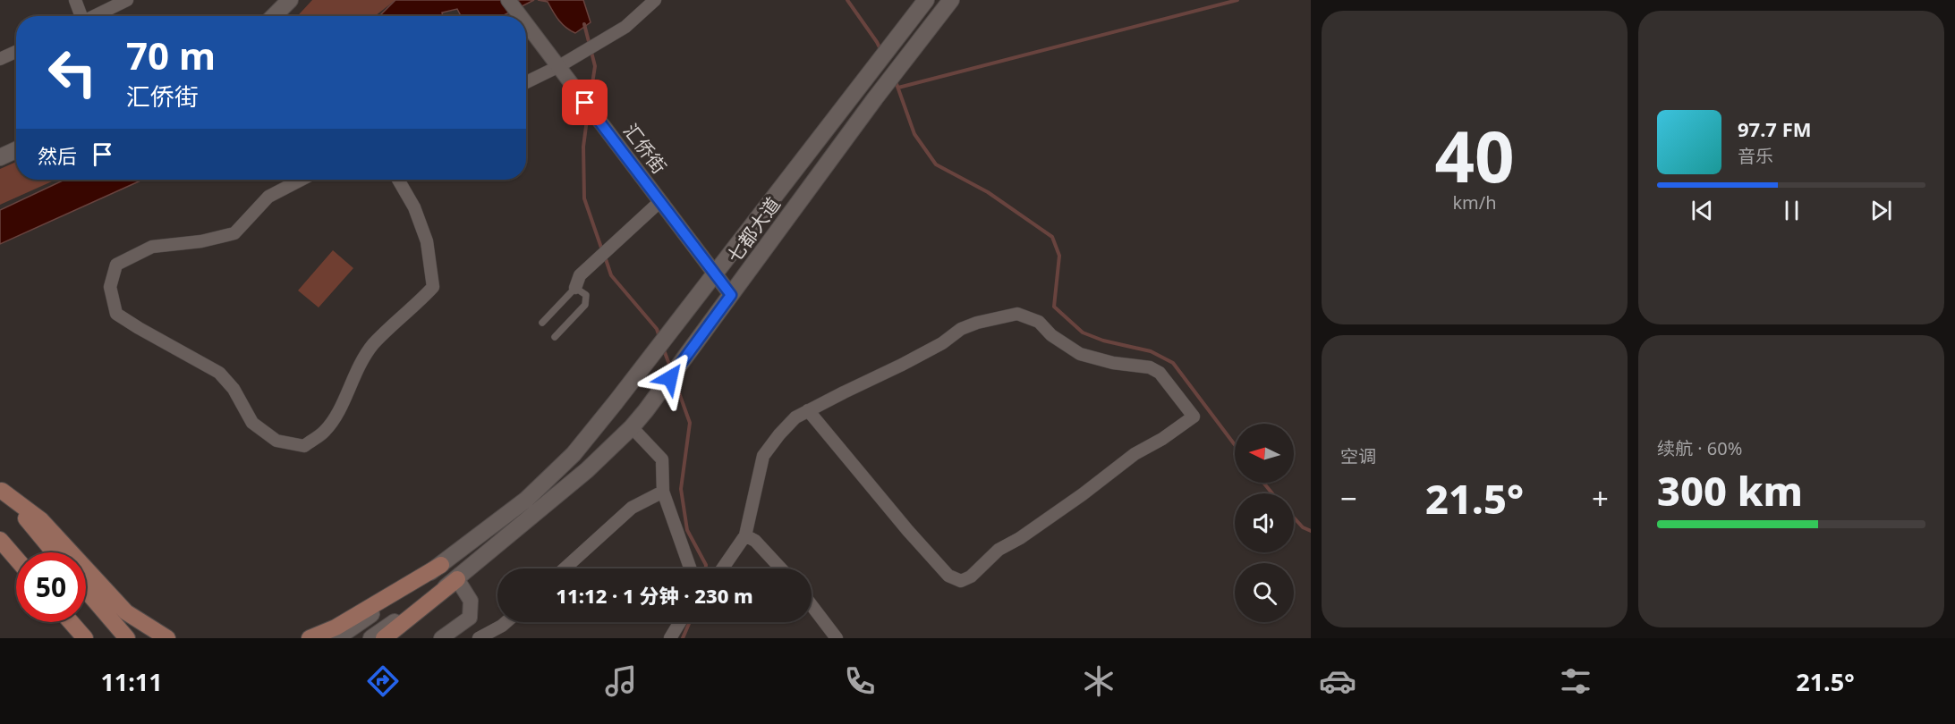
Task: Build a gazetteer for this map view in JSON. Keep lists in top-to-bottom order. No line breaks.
{"streets":{"main road":["七都大道"],"street":["汇侨街"]},"crossings":[["汇侨街","七都大道"]],"north":"left","page":{"tile":[["40","km/h"],"空调",["续航 · 60%","300 km"]],"turn":["70 m","汇侨街"],"song":["97.7 FM","音乐"],"then":"然后","heat":["−","21.5°","+"],"limit":"50","trip":"11:12 · 1 分钟 · 230 m","tabs":["11:11","21.5°"]}}
